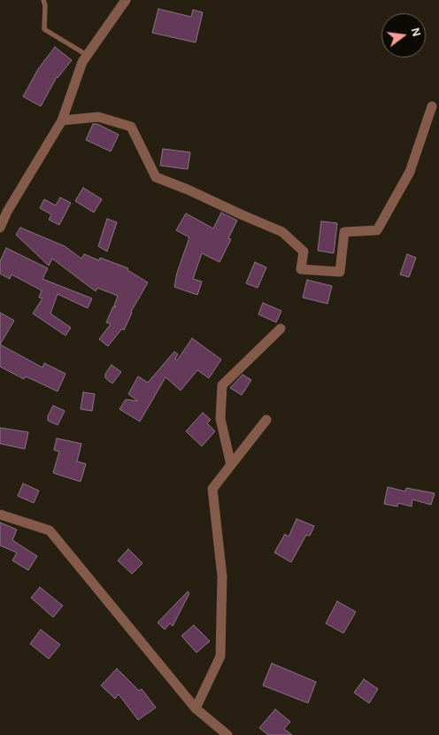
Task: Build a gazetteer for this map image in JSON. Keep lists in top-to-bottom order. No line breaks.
{"north":"right"}
